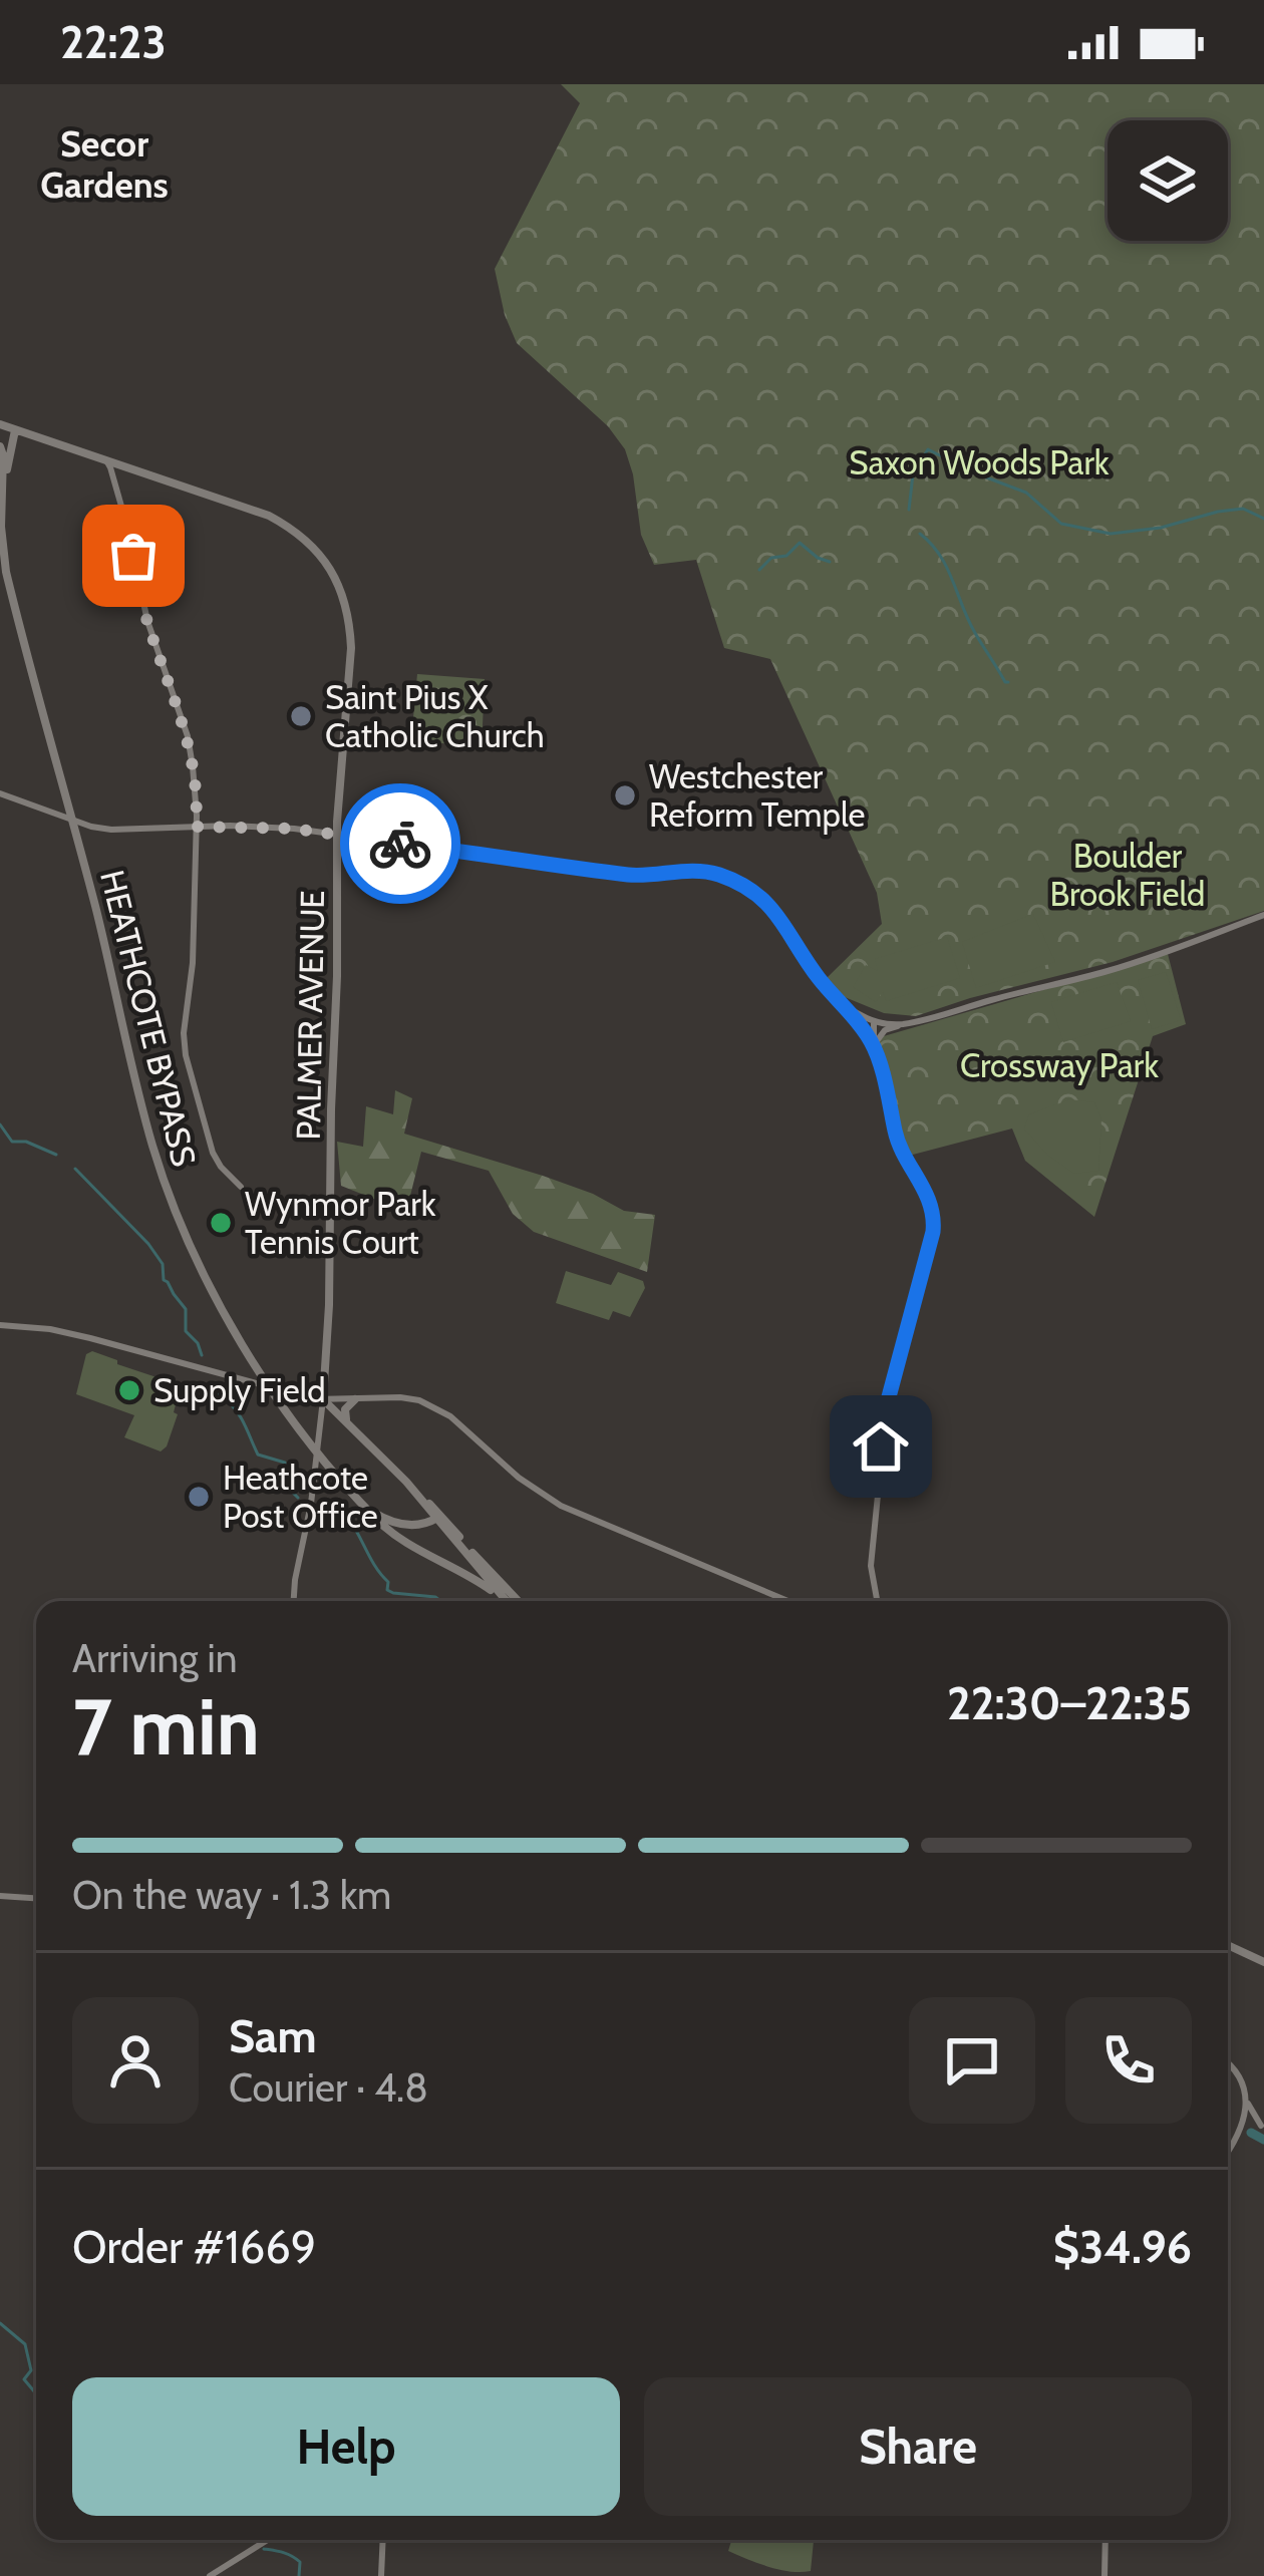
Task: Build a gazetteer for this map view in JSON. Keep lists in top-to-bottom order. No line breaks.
{"streets":{"main road":["PALMER AVENUE","HEATHCOTE BYPASS"]},"districts":["Secor Gardens"],"parks":["Saxon Woods Park","Boulder Brook Field","Crossway Park"],"places":["Saint Pius X Catholic Church","Westchester Reform Temple","Wynmor Park Tennis Court","Supply Field","Heathcote Post Office"],"page":{"status":"22:23","heading":["7 min","Arriving in","22:30–22:35"],"panel":["Sam","Courier · 4.8","Order #1669","$34.96"],"bar":"On the way · 1.3 km","buttons":["Help","Share"]}}
